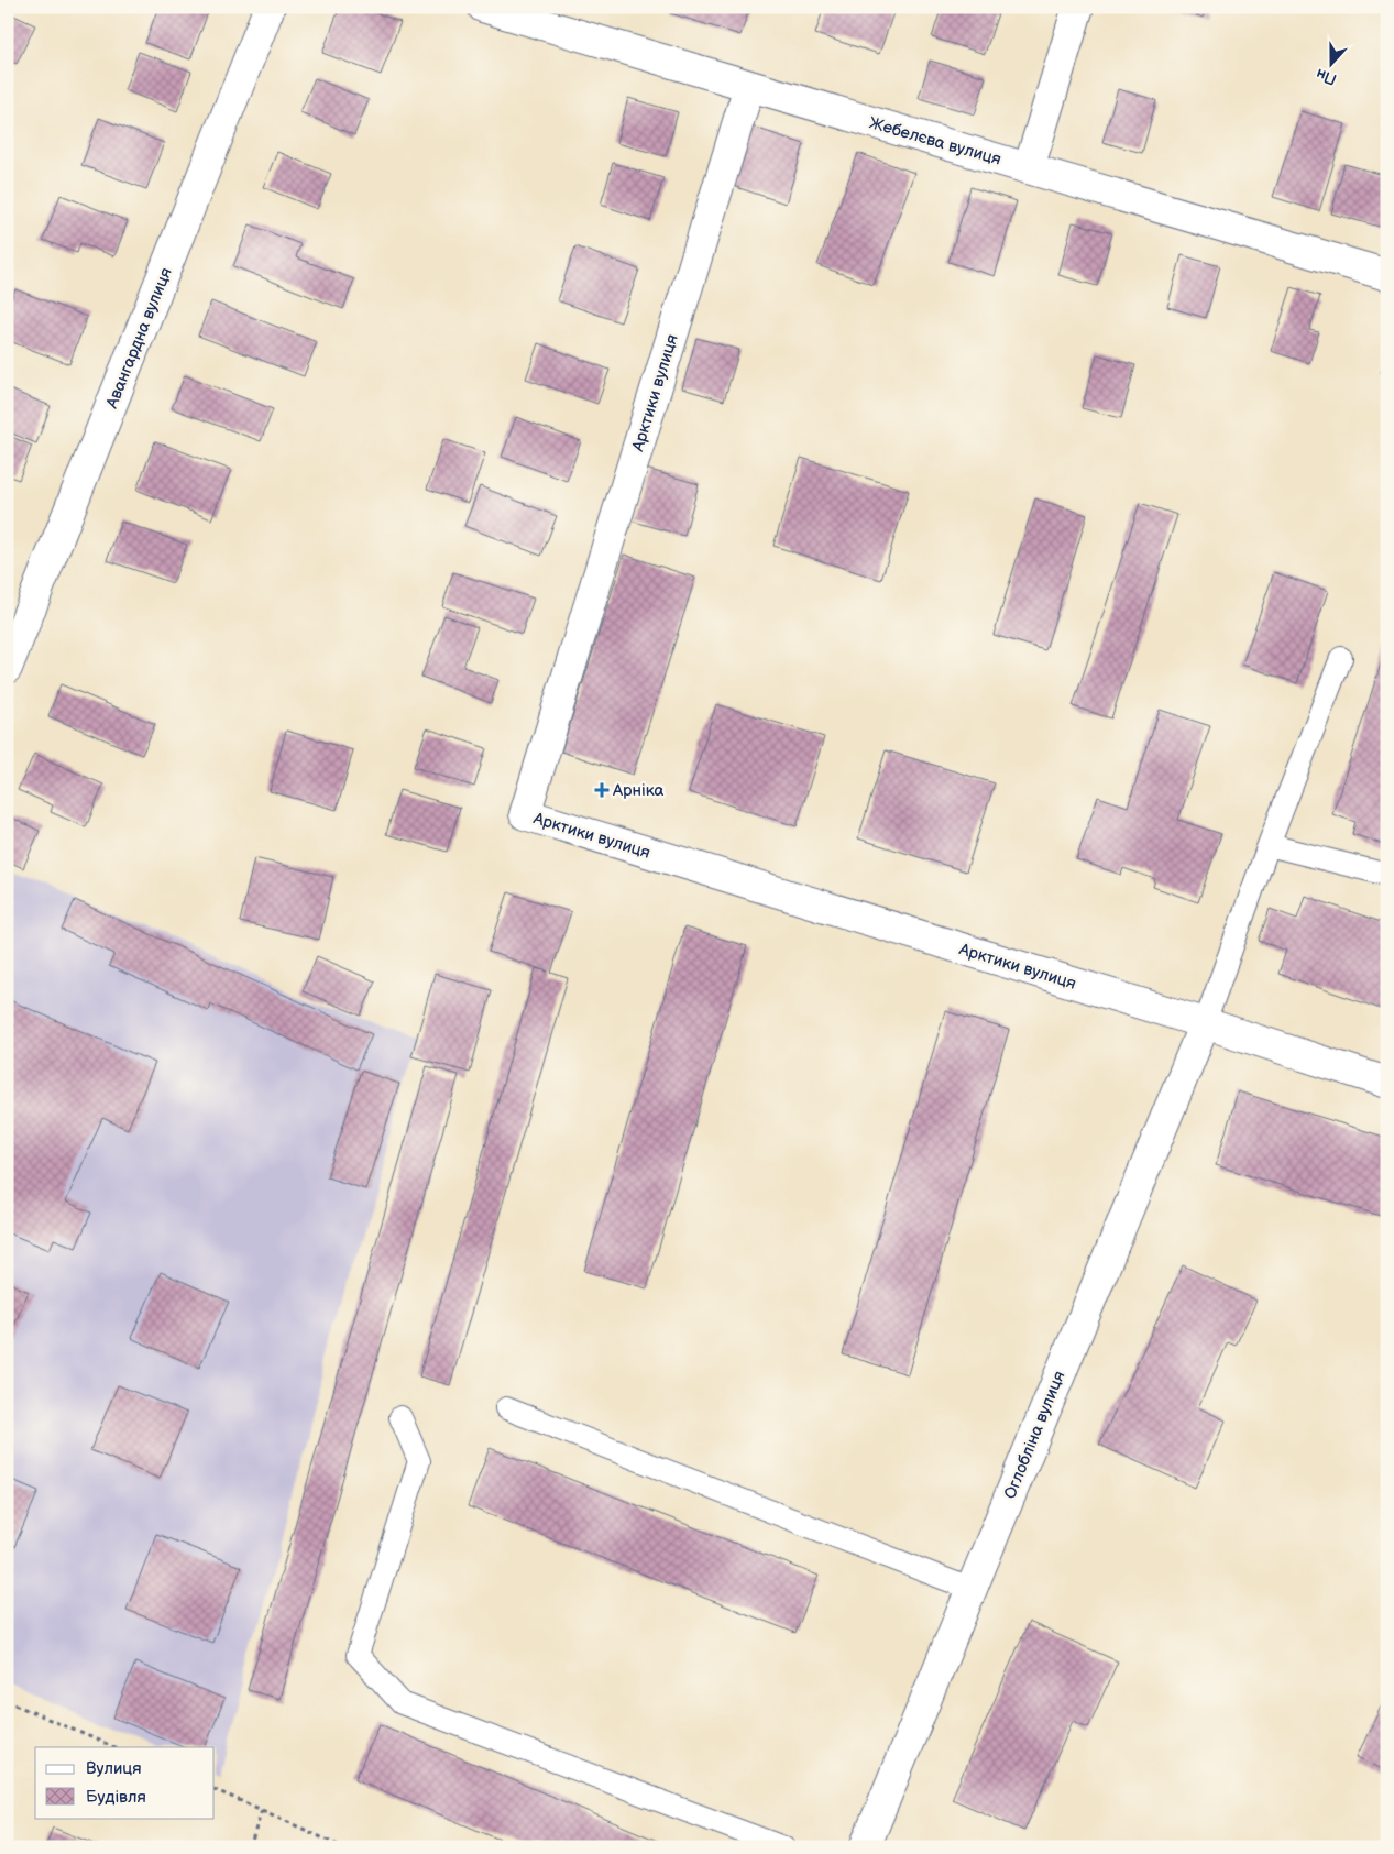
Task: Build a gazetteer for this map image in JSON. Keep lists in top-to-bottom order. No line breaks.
{"streets":{"street":["Жебелєва вулиця","Авангардна вулиця","Арктики вулиця","Оглобліна вулиця"]},"crossings":[["Жебелєва вулиця","Арктики вулиця"],["Арктики вулиця","Оглобліна вулиця"]],"places":{"health":["Арніка"]},"legend":["Вулиця","Будівля"],"north":"bottom"}
